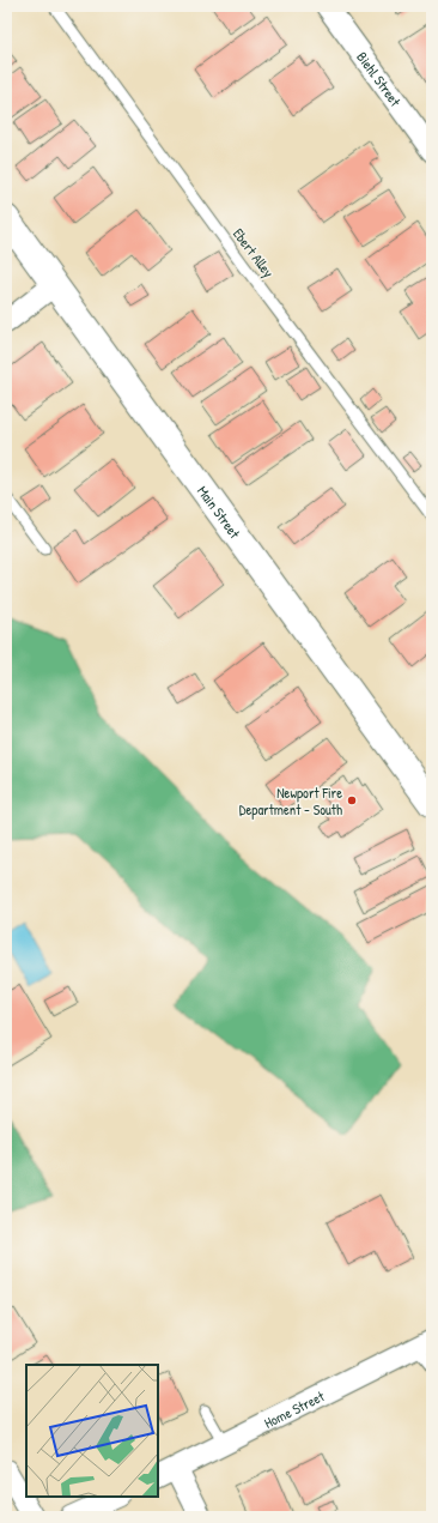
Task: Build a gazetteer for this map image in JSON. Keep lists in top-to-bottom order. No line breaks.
{"streets":{"street":["Biehl Street","Main Street","Home Street"],"lane":["Ebert Alley"]},"places":["Newport Fire Department - South"]}
